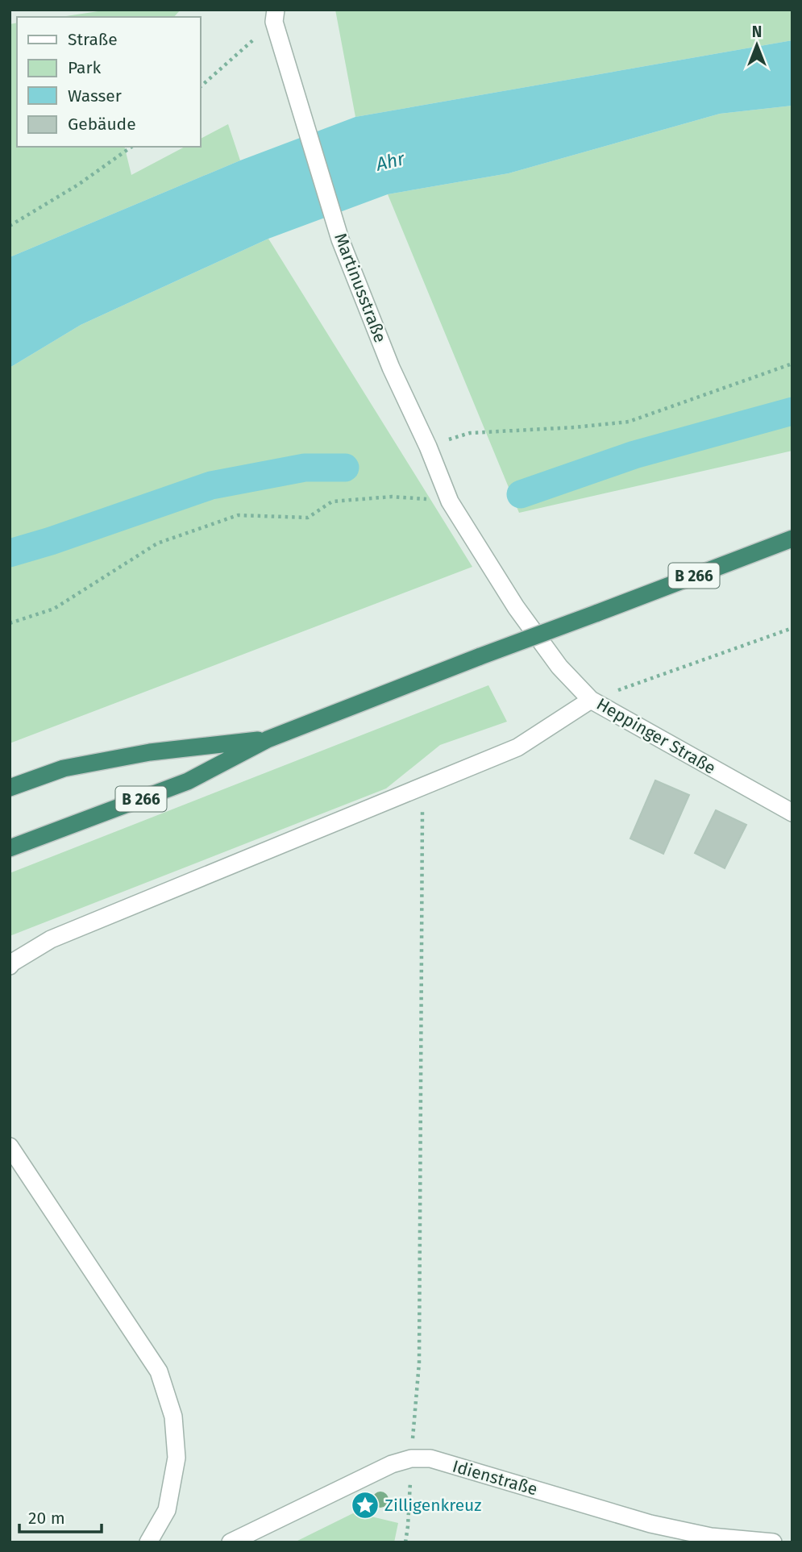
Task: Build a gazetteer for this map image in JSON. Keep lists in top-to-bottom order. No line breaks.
{"streets":{"highway":["B 266"],"street":["Martinusstraße","Heppinger Straße","Idienstraße"]},"crossings":[["Martinusstraße","Heppinger Straße"]],"water":["Ahr"],"places":{"place":["Zilligenkreuz"]},"legend":["Straße","Park","Wasser","Gebäude"],"scale_bar":"20 m","north":"top"}
